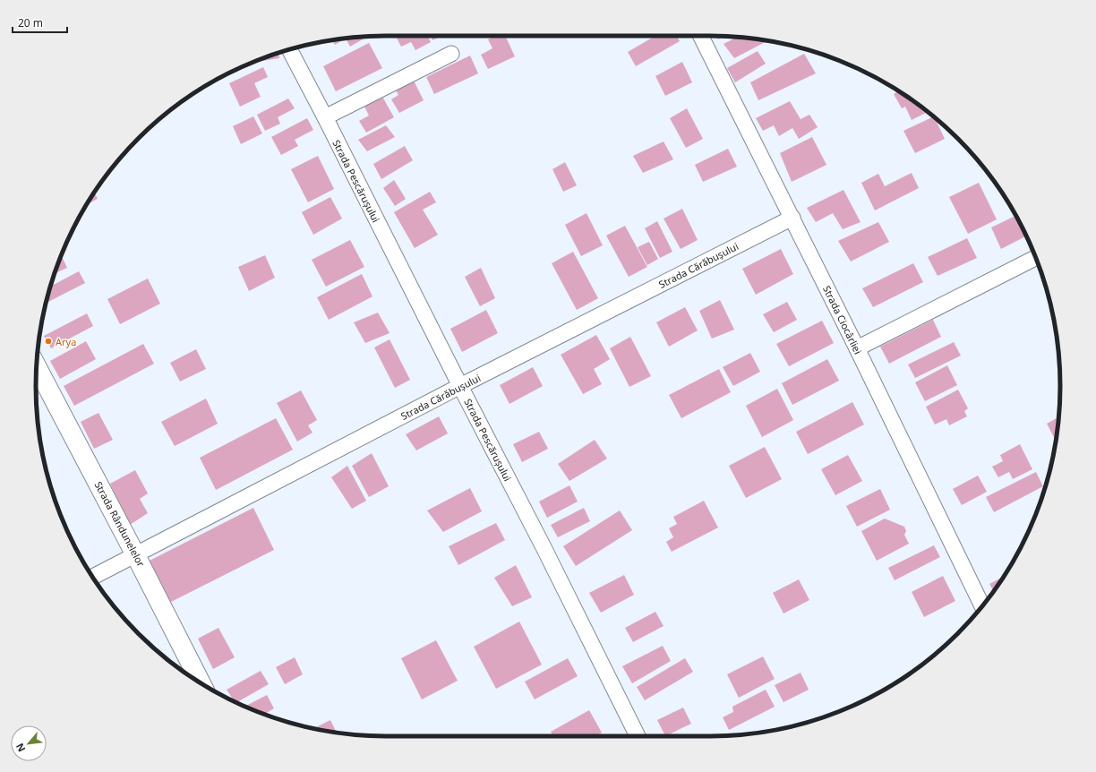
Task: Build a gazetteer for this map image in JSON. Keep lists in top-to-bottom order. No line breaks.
{"streets":{"street":["Strada Pescărușului","Strada Cărăbușului","Strada Ciocârliei","Strada Rândunelelor"]},"crossings":[["Strada Pescărușului","Strada Cărăbușului"],["Strada Cărăbușului","Strada Ciocârliei"],["Strada Cărăbușului","Strada Rândunelelor"]],"places":["Arya"],"scale_bar":"20 m","north":"bottom left"}
